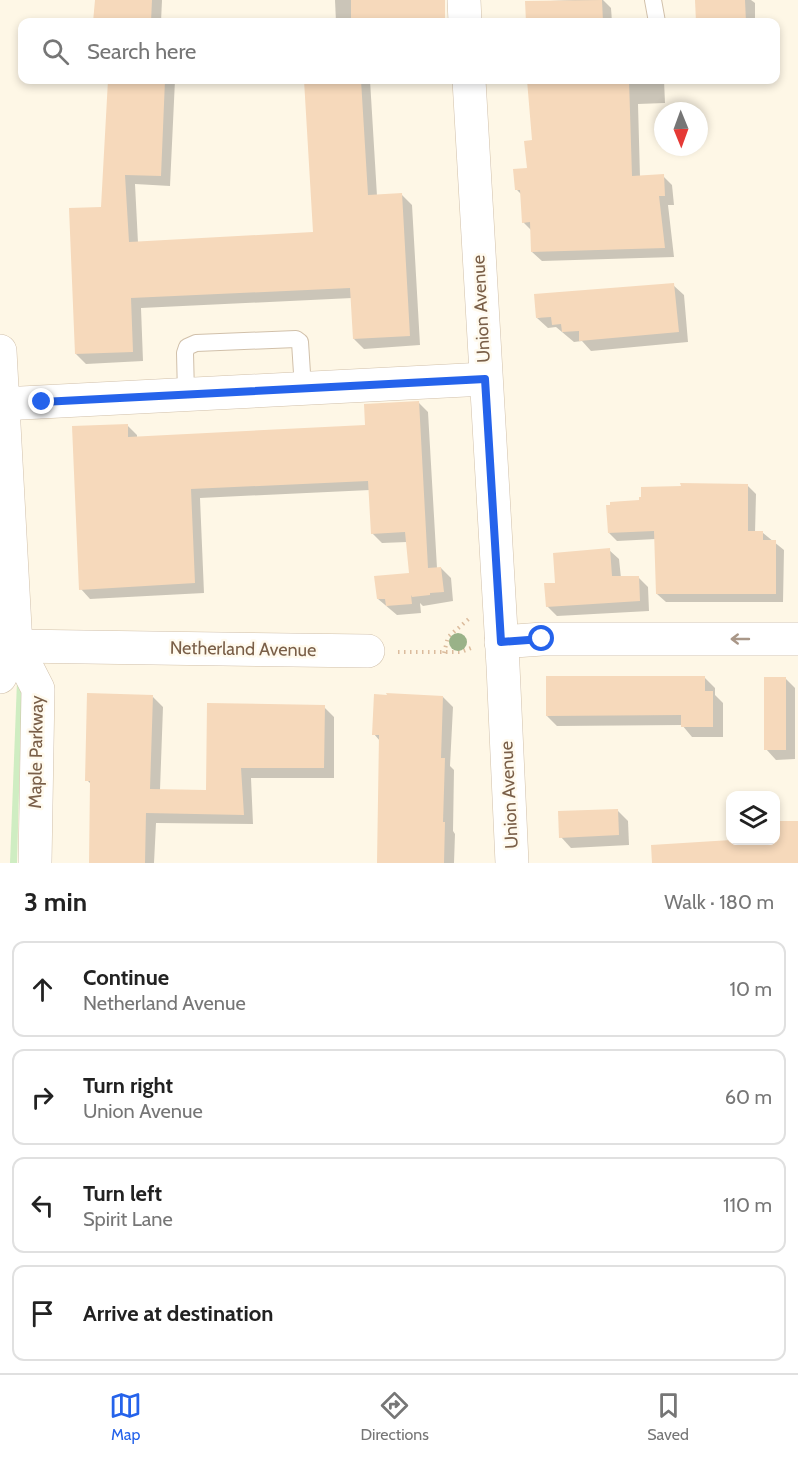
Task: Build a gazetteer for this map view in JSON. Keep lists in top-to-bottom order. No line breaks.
{"streets":{"street":["Union Avenue","Netherland Avenue","Maple Parkway"]},"crossings":[["Netherland Avenue","Maple Parkway"]],"north":"bottom","page":{"search":"Search here","heading":["3 min","Walk · 180 m"],"list":[["Continue","Netherland Avenue","10 m"],["Turn right","Union Avenue","60 m"],["Turn left","Spirit Lane","110 m"],"Arrive at destination"],"nav":["Map","Directions","Saved"]}}
